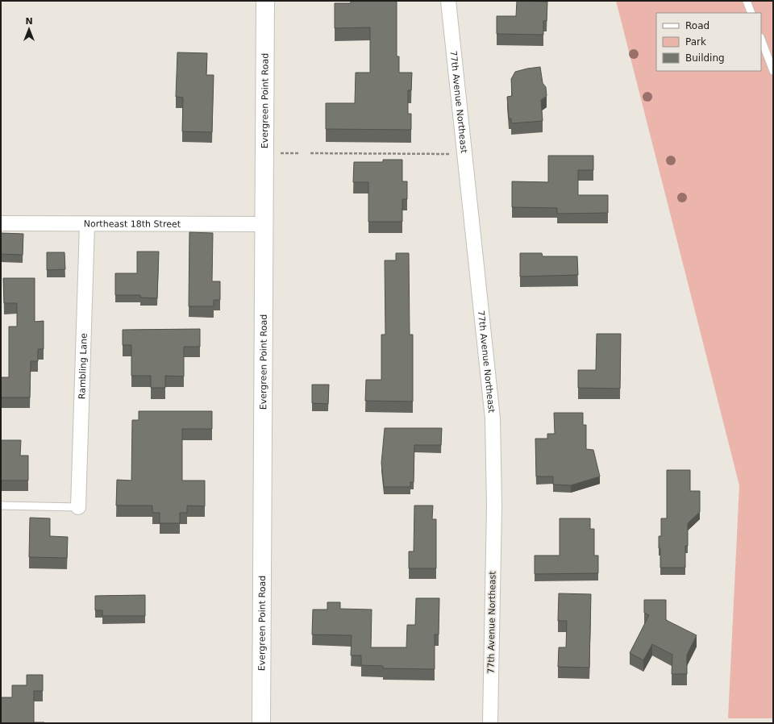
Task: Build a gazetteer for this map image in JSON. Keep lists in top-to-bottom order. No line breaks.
{"streets":{"street":["Evergreen Point Road","77th Avenue Northeast","Northeast 18th Street","Rambling Lane"]},"crossings":[["Evergreen Point Road","Northeast 18th Street"],["Northeast 18th Street","Rambling Lane"]],"legend":["Road","Park","Building"],"north":"top"}
